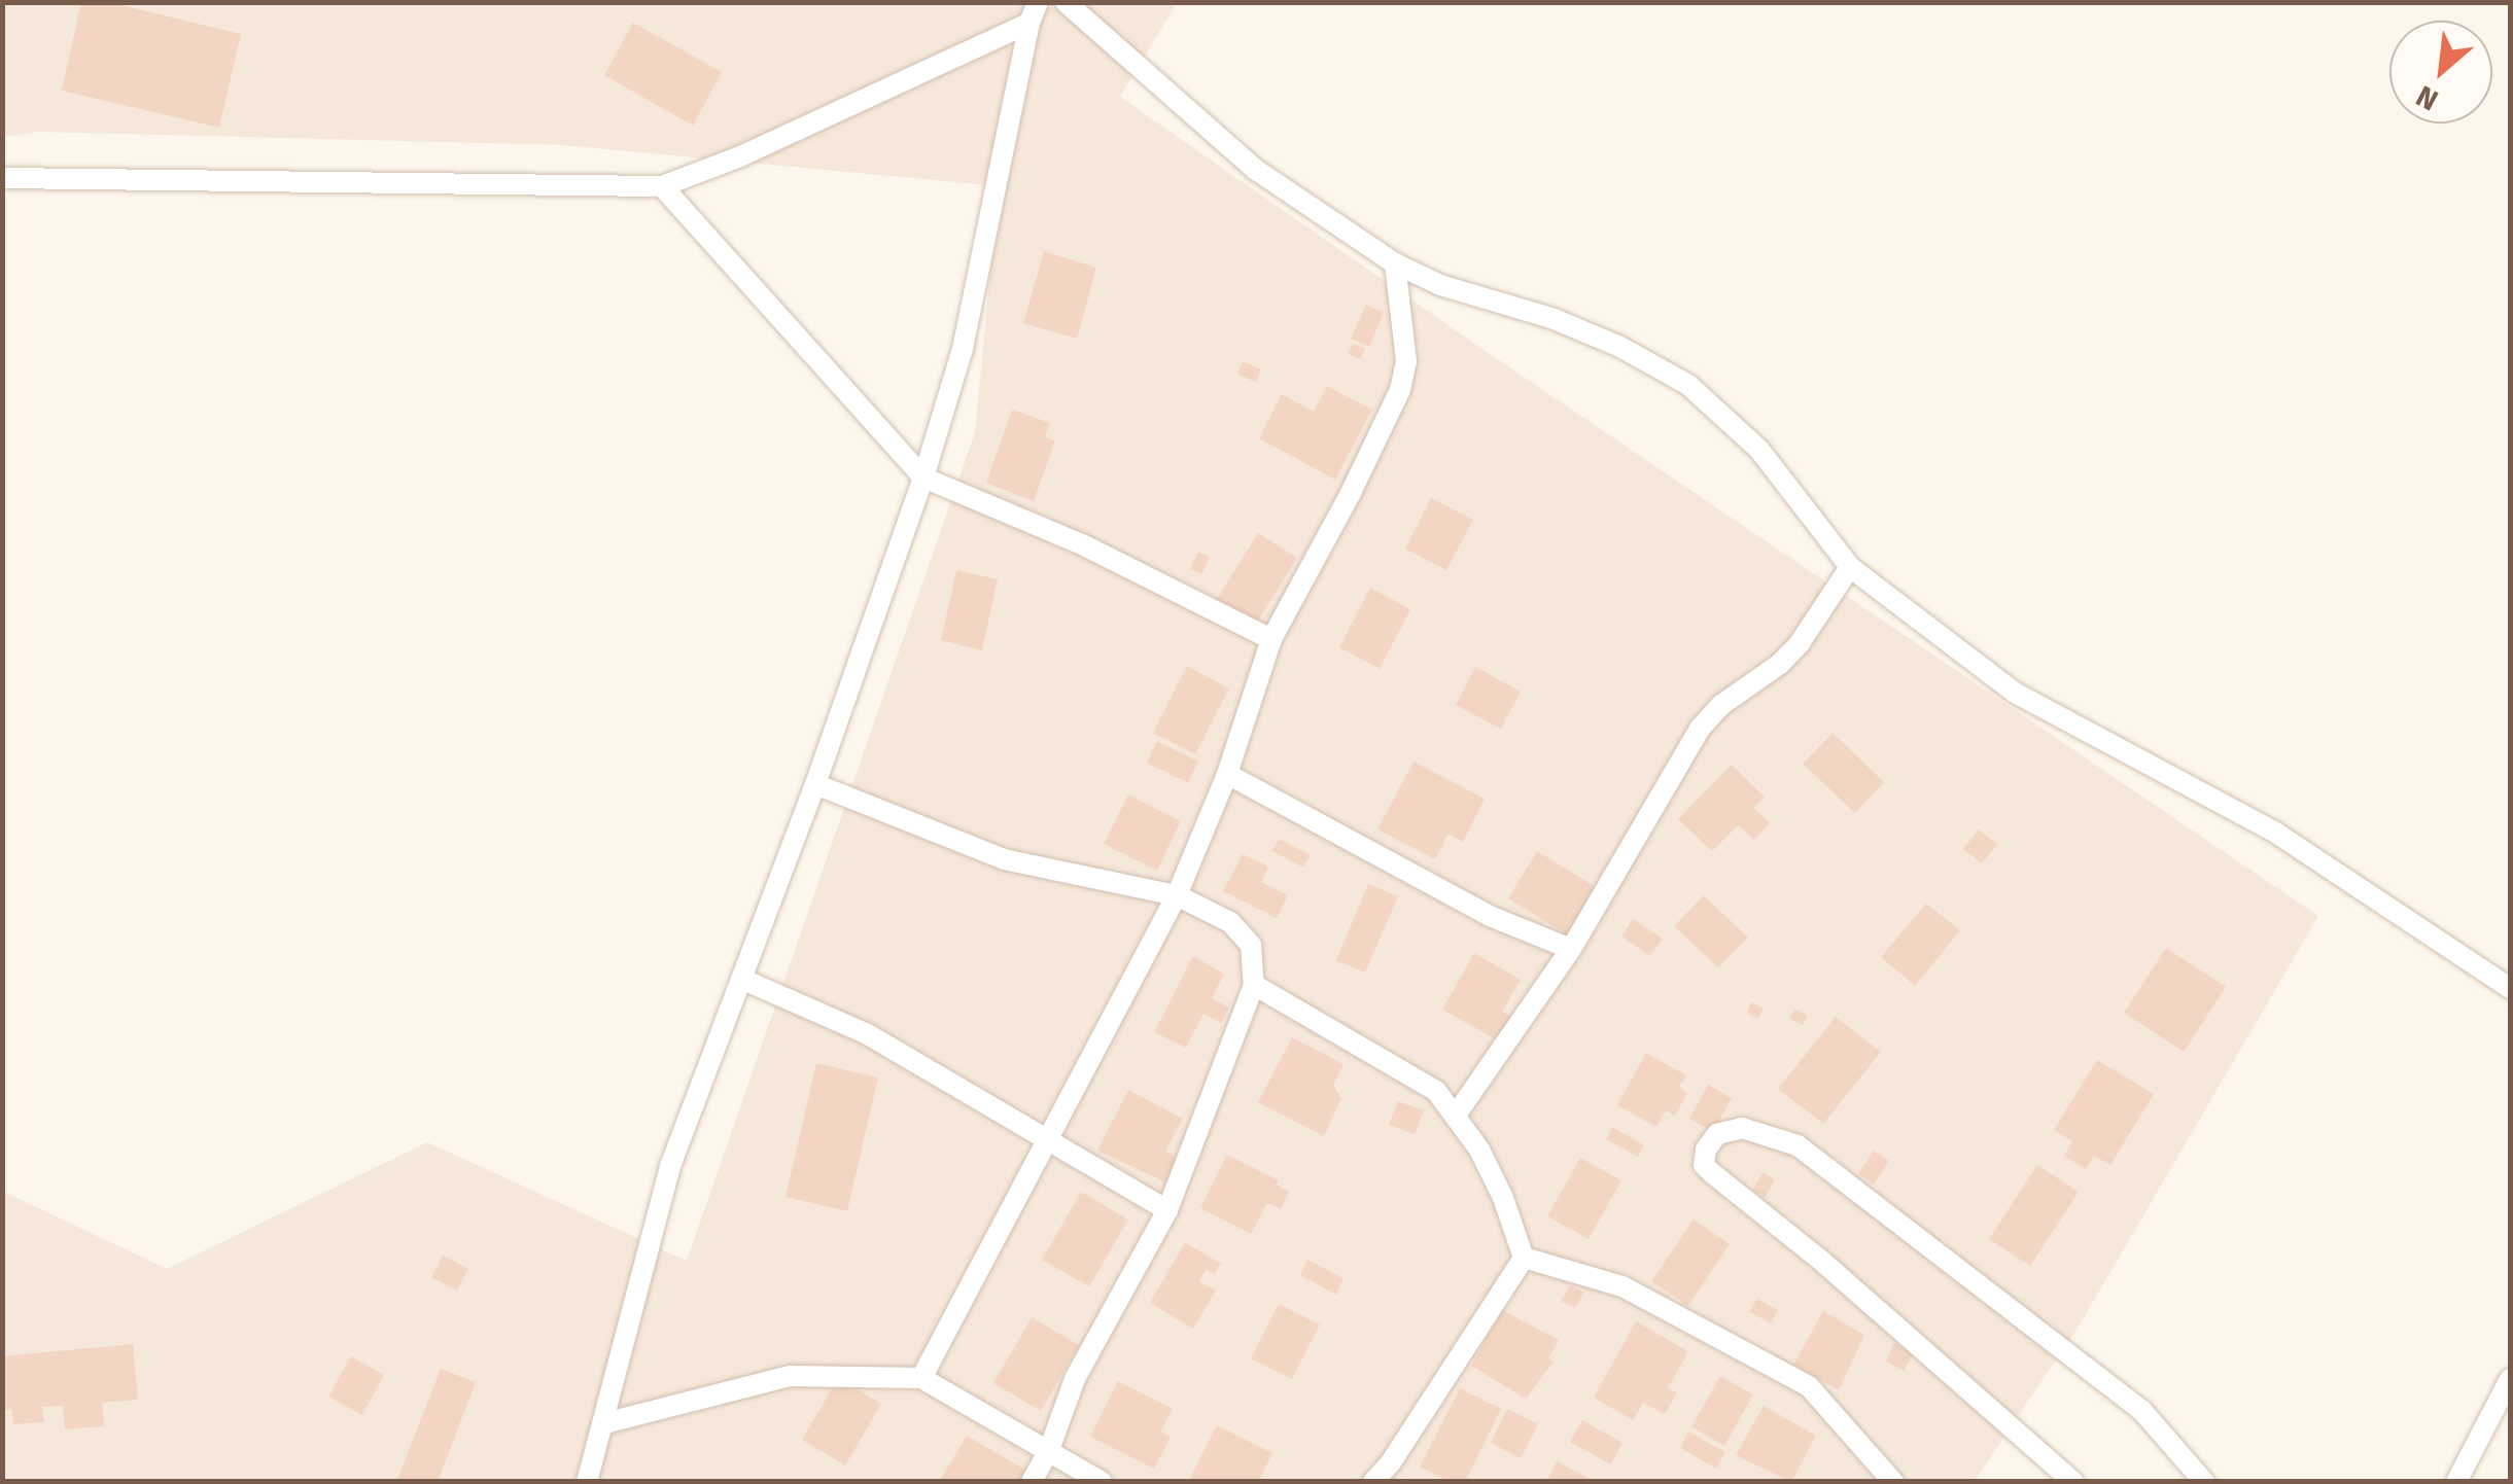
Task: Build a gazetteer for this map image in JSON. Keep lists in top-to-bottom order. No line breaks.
{"north":"bottom left"}
